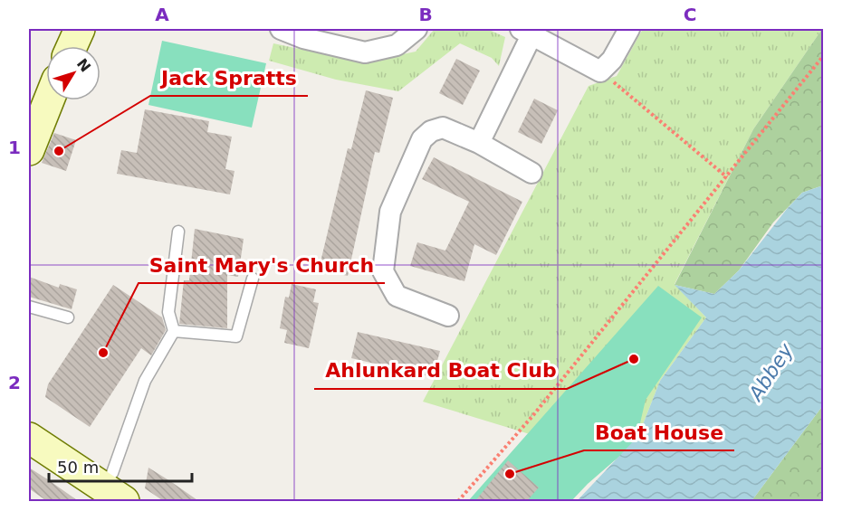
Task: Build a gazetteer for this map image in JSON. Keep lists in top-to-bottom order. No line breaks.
{"water":["Abbey"],"places":["Jack Spratts","Saint Mary's Church","Ahlunkard Boat Club","Boat House"],"scale_bar":"50 m","north":"top right","grid":{"columns":["A","B","C"],"rows":["1","2"]}}
